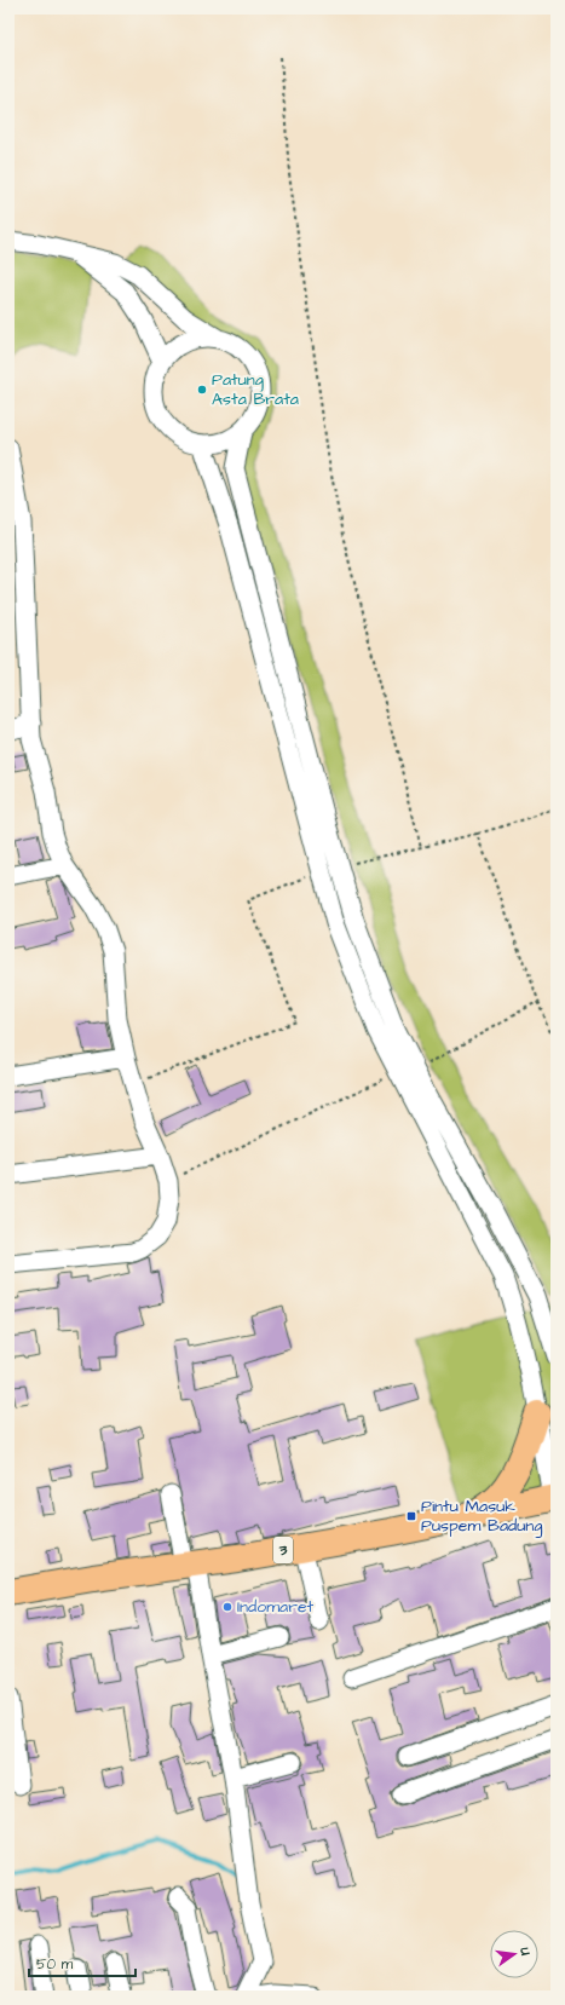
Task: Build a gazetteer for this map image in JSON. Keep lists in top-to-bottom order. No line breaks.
{"streets":{"highway":["3"]},"places":{"other":["Patung Asta Brata","Indomaret"],"transit":["Pintu Masuk Puspem Badung"]},"scale_bar":"50 m","north":"right"}
